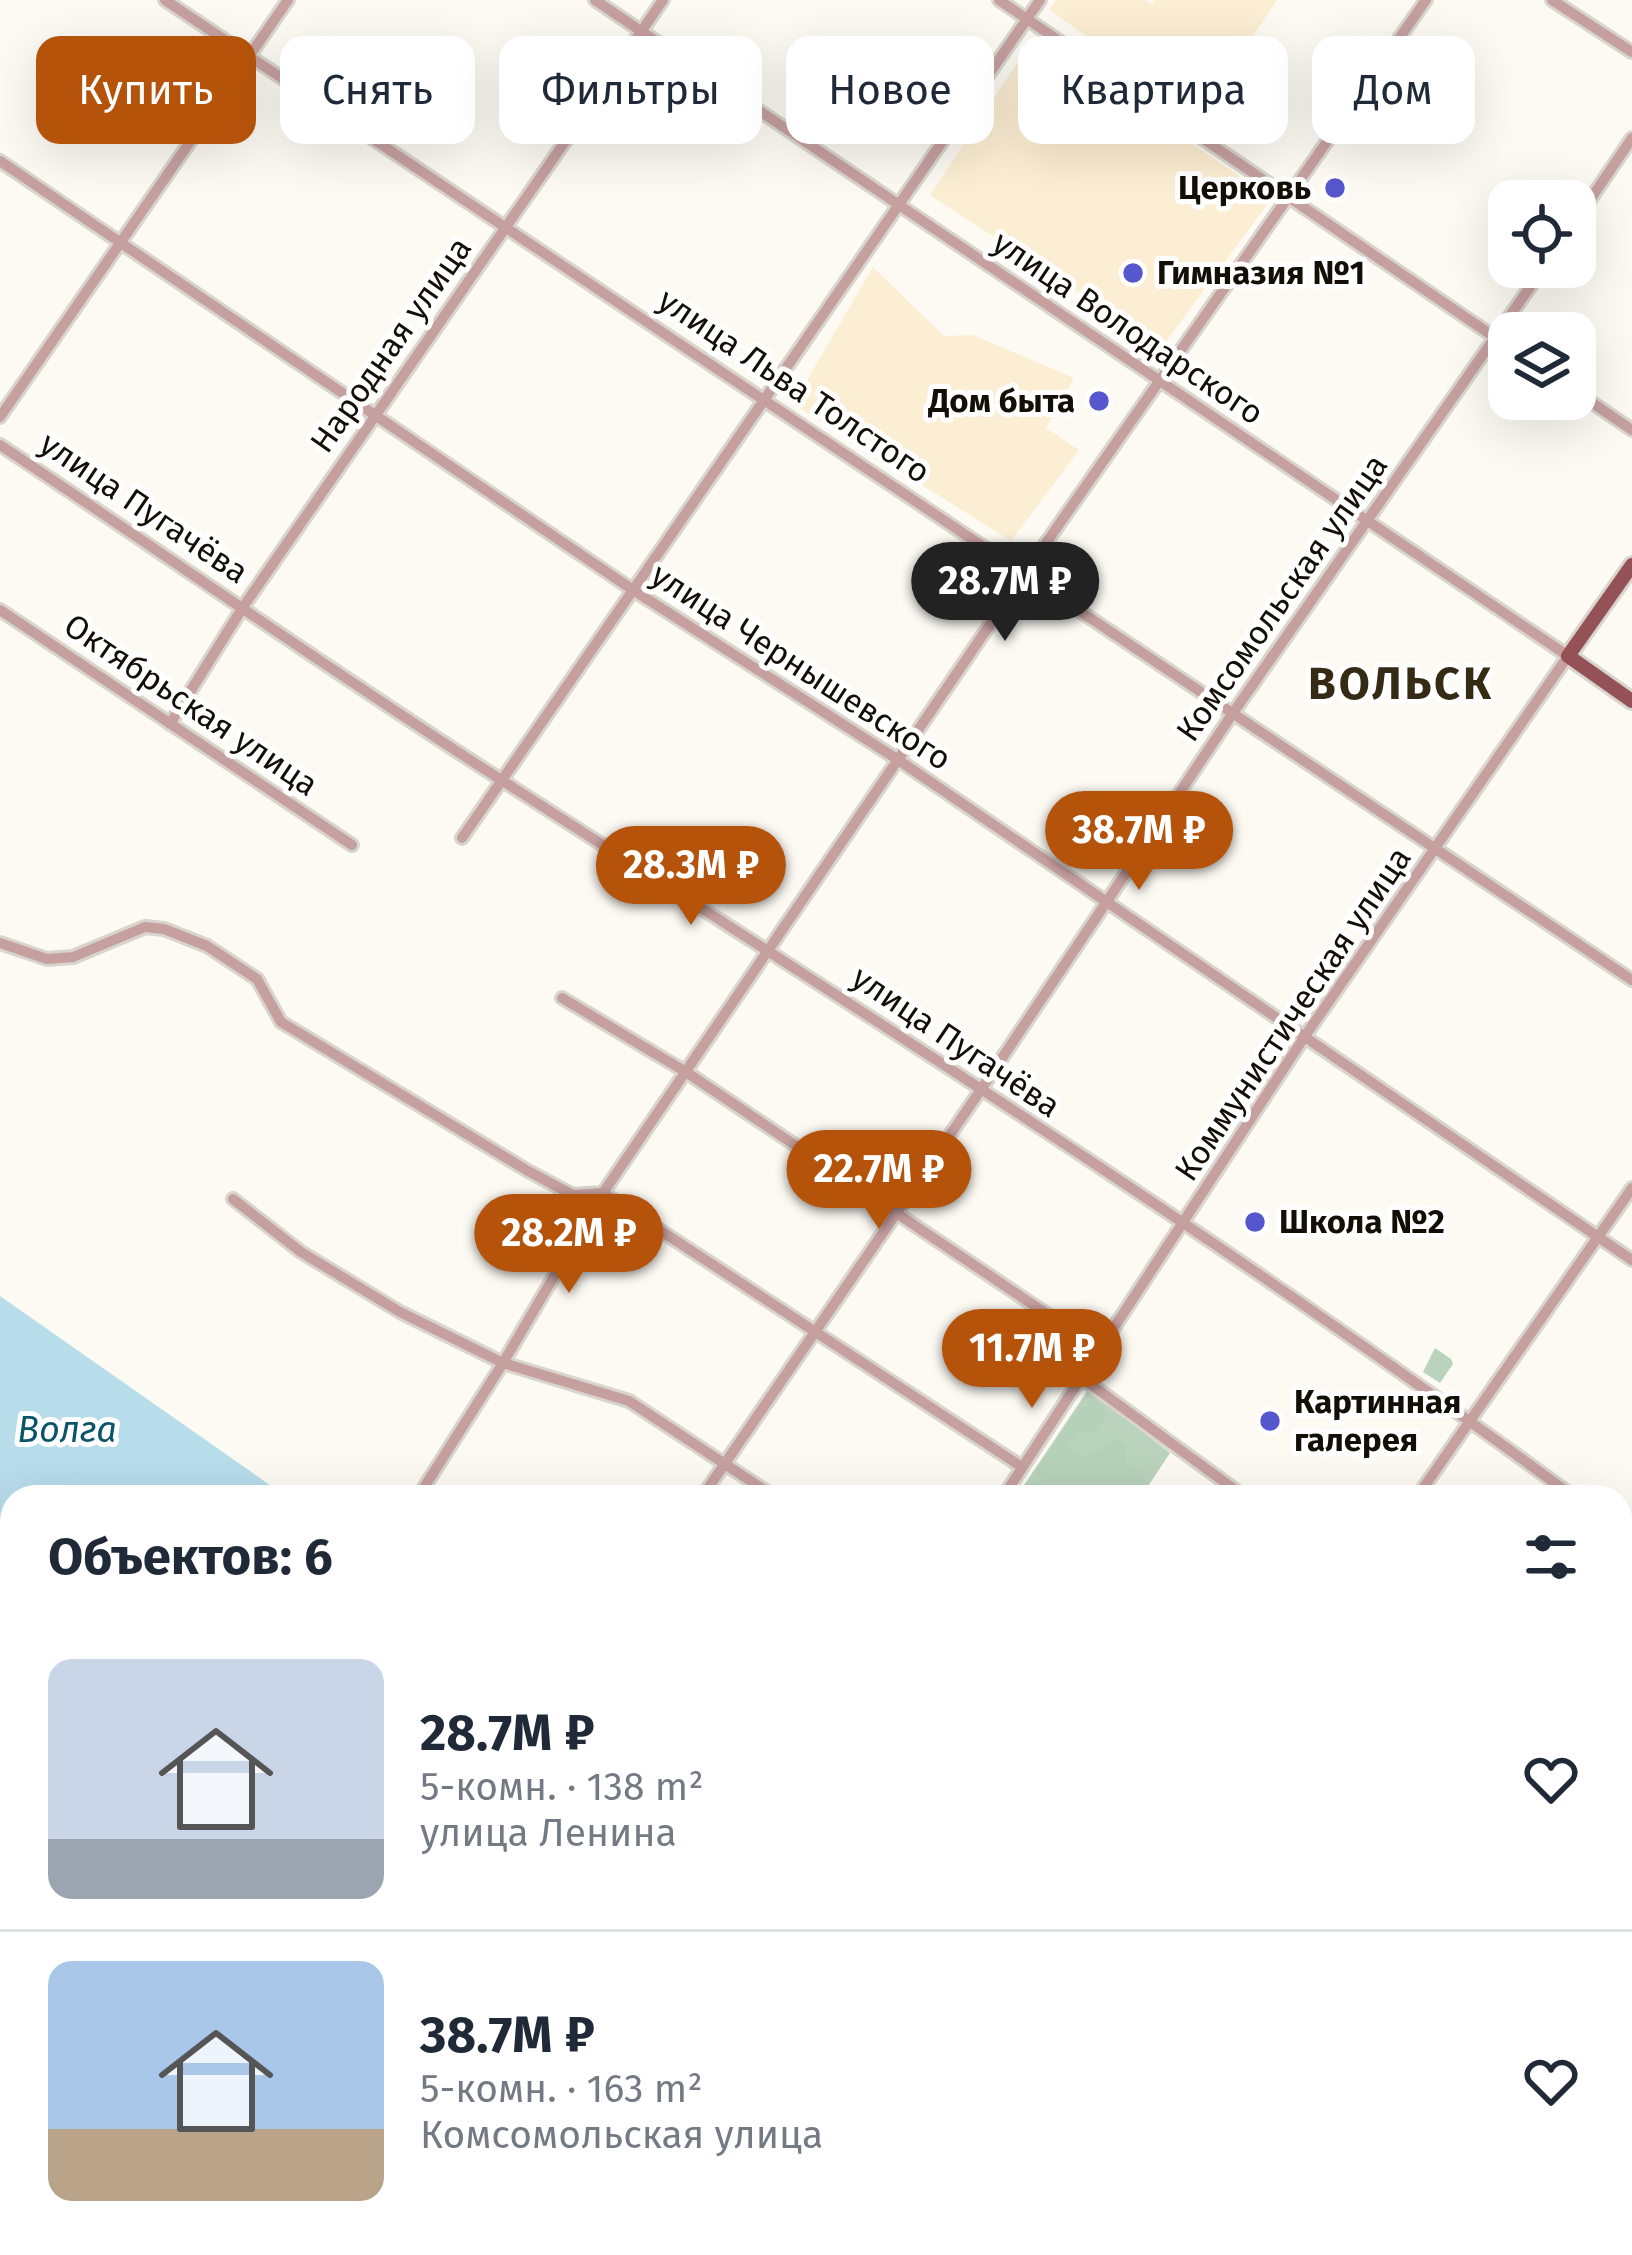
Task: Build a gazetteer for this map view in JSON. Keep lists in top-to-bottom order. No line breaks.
{"streets":{"main road":["улица Володарского","Коммунистическая улица"],"street":["Народная улица","улица Льва Толстого","улица Пугачёва","Комсомольская улица","улица Чернышевского","Октябрьская улица"]},"crossings":[["улица Володарского","Народная улица"],["улица Володарского","Комсомольская улица"],["улица Володарского","Коммунистическая улица"],["Народная улица","улица Льва Толстого"],["Народная улица","улица Пугачёва"],["Народная улица","улица Чернышевского"],["Народная улица","Октябрьская улица"],["улица Льва Толстого","Комсомольская улица"],["улица Льва Толстого","Коммунистическая улица"],["улица Пугачёва","Комсомольская улица"],["улица Пугачёва","Коммунистическая улица"],["Комсомольская улица","улица Чернышевского"],["улица Чернышевского","Коммунистическая улица"]],"districts":["ВОЛЬСК"],"water":["Волга"],"places":["Церковь","Гимназия №1","Дом быта","Школа №2","Картинная галерея"],"page":{"chip":["Купить","Снять","Фильтры","Новое","Квартира","Дом"],"price":["28.7M ₽","38.7M ₽","28.3M ₽","22.7M ₽","28.2M ₽","11.7M ₽"],"heading":"Объектов: 6","list":[{"name":"28.7M ₽","note":"5-комн. · 138 m² · улица Ленина"},{"name":"38.7M ₽","note":"5-комн. · 163 m² · Комсомольская улица"}]}}
